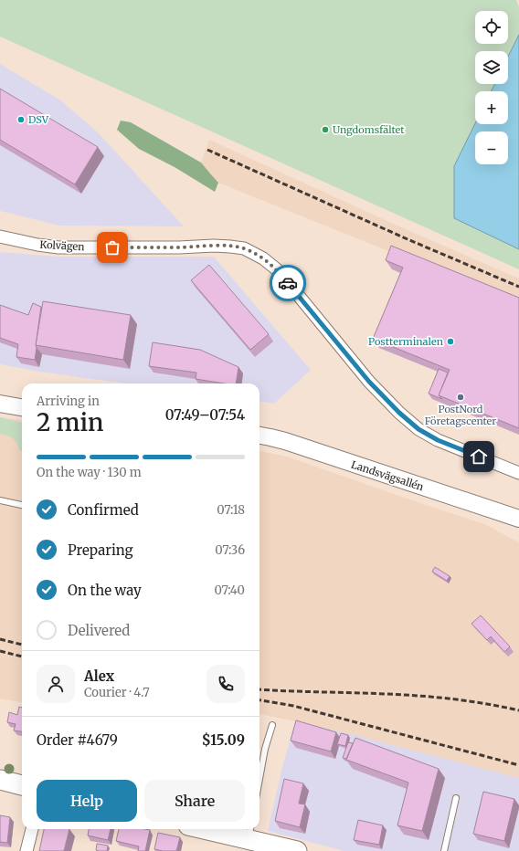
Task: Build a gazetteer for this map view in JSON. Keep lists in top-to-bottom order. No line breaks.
{"streets":{"main road":["Landsvägsallén"],"street":["Kolvägen"]},"places":["DSV","Ungdomsfältet","Postterminalen","PostNord Företagscenter"],"page":{"map_buttons":["+","−"],"heading":["2 min","Arriving in","07:49–07:54"],"panel":["Alex","Courier · 4.7","Order #4679","$15.09"],"bar":"On the way · 130 m","list":[["Confirmed","07:18"],["Preparing","07:36"],["On the way","07:40"],"Delivered"],"buttons":["Help","Share"]}}
